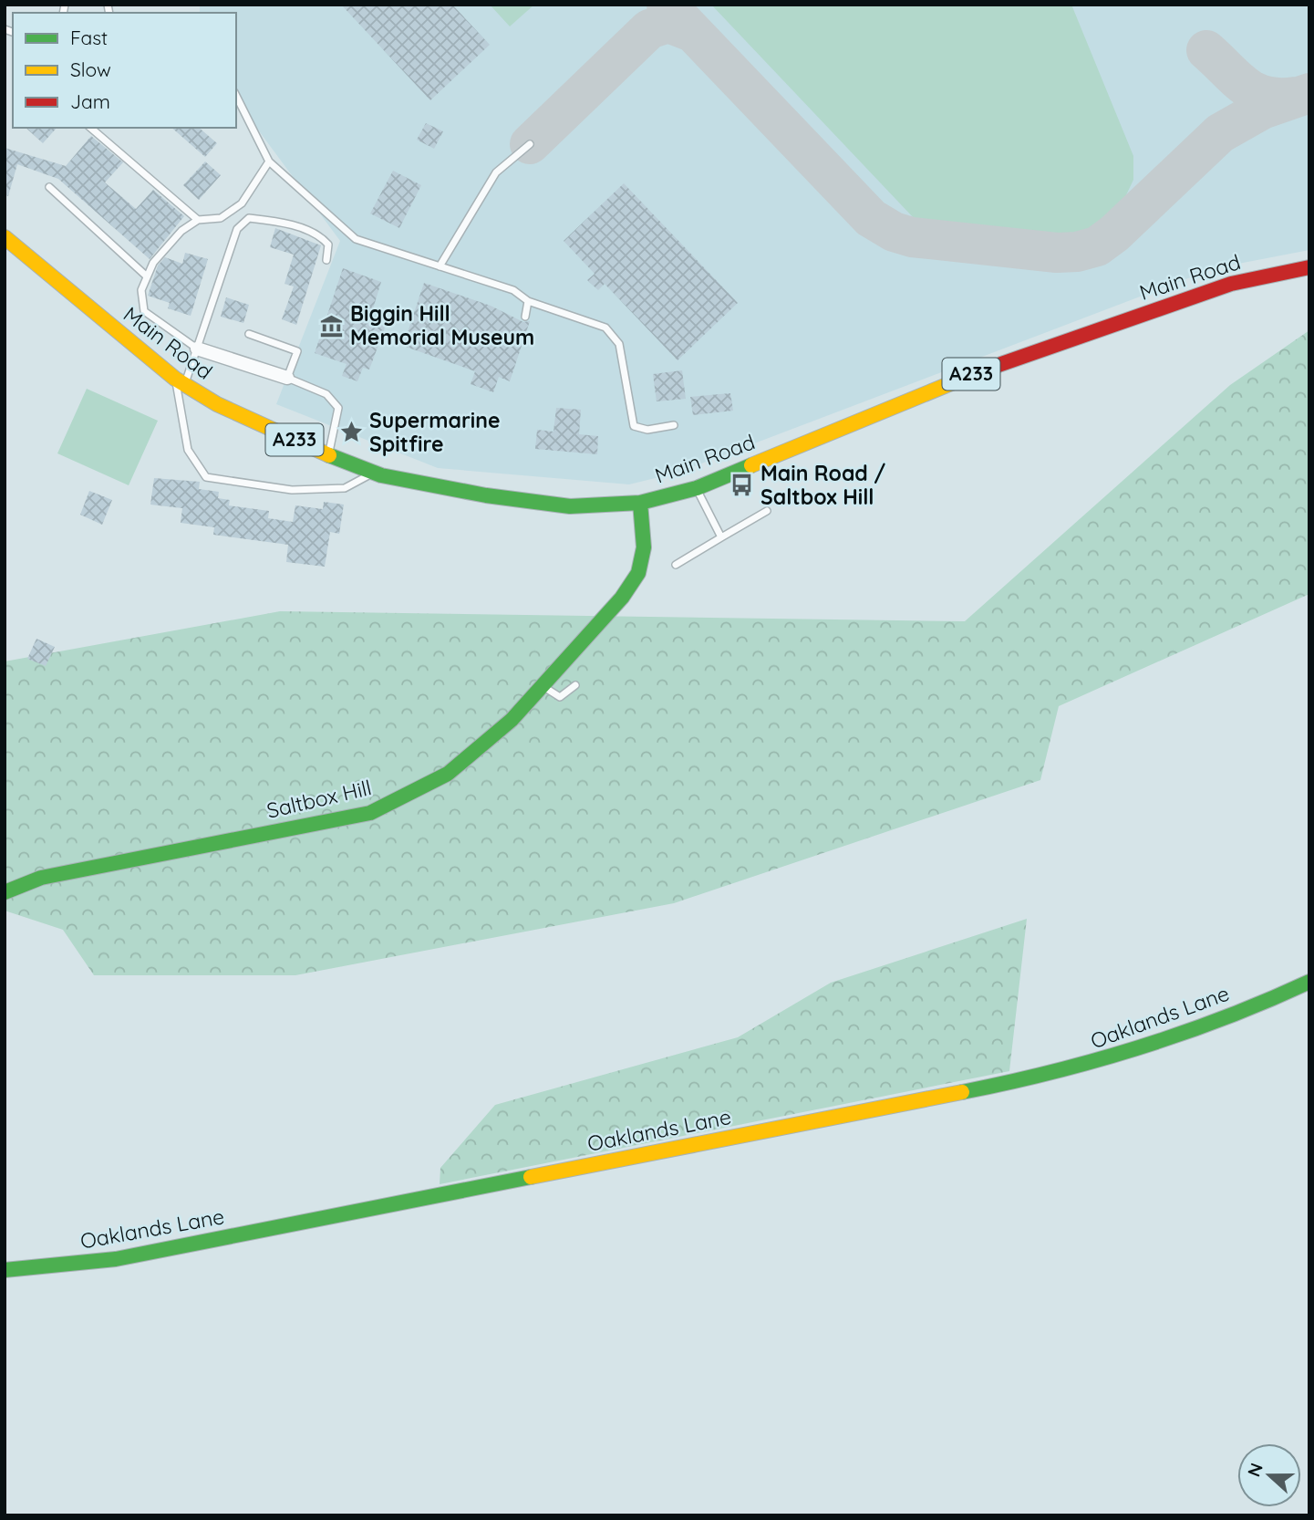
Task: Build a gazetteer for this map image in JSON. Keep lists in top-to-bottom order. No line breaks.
{"streets":{"street":["Main Road","A233","Saltbox Hill","Oaklands Lane"]},"crossings":[["Main Road","Saltbox Hill"]],"places":{"museum":["Biggin Hill Memorial Museum"],"place":["Supermarine Spitfire"],"bus stop":["Main Road / Saltbox Hill"]},"legend":["Fast","Slow","Jam"],"north":"left"}
